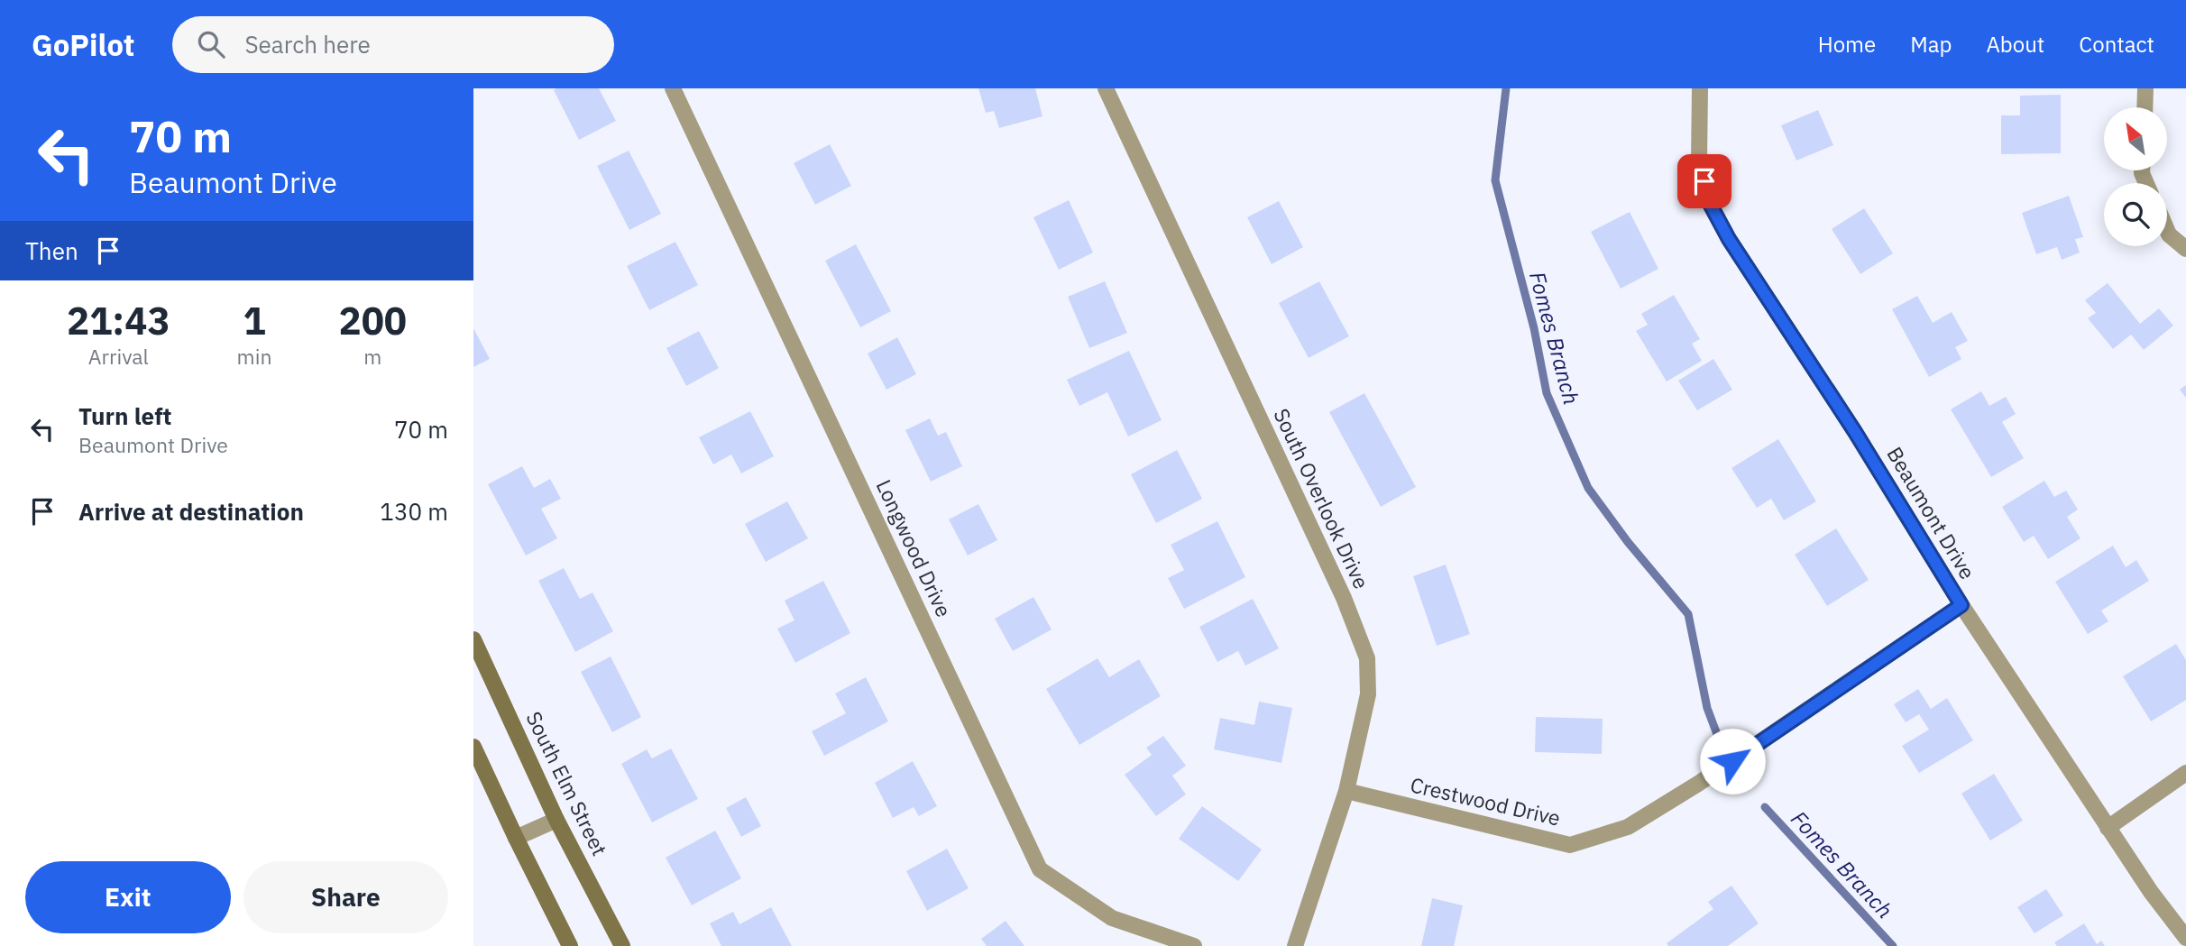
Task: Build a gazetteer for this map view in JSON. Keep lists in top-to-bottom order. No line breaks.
{"streets":{"street":["South Overlook Drive","Beaumont Drive","Longwood Drive","South Elm Street","Crestwood Drive"]},"crossings":[["South Overlook Drive","Crestwood Drive"],["Beaumont Drive","Crestwood Drive"]],"water":["Fomes Branch"],"north":"top left","page":{"header":"GoPilot","search":"Search here","nav":["Home","Map","About","Contact"],"turn":["70 m","Beaumont Drive"],"then":"Then","eta":["21:43","Arrival","1","min","200","m"],"list":[{"name":"Turn left","note":"Beaumont Drive","value":"70 m"},{"name":"Arrive at destination","value":"130 m"}],"buttons":["Exit","Share"]}}
